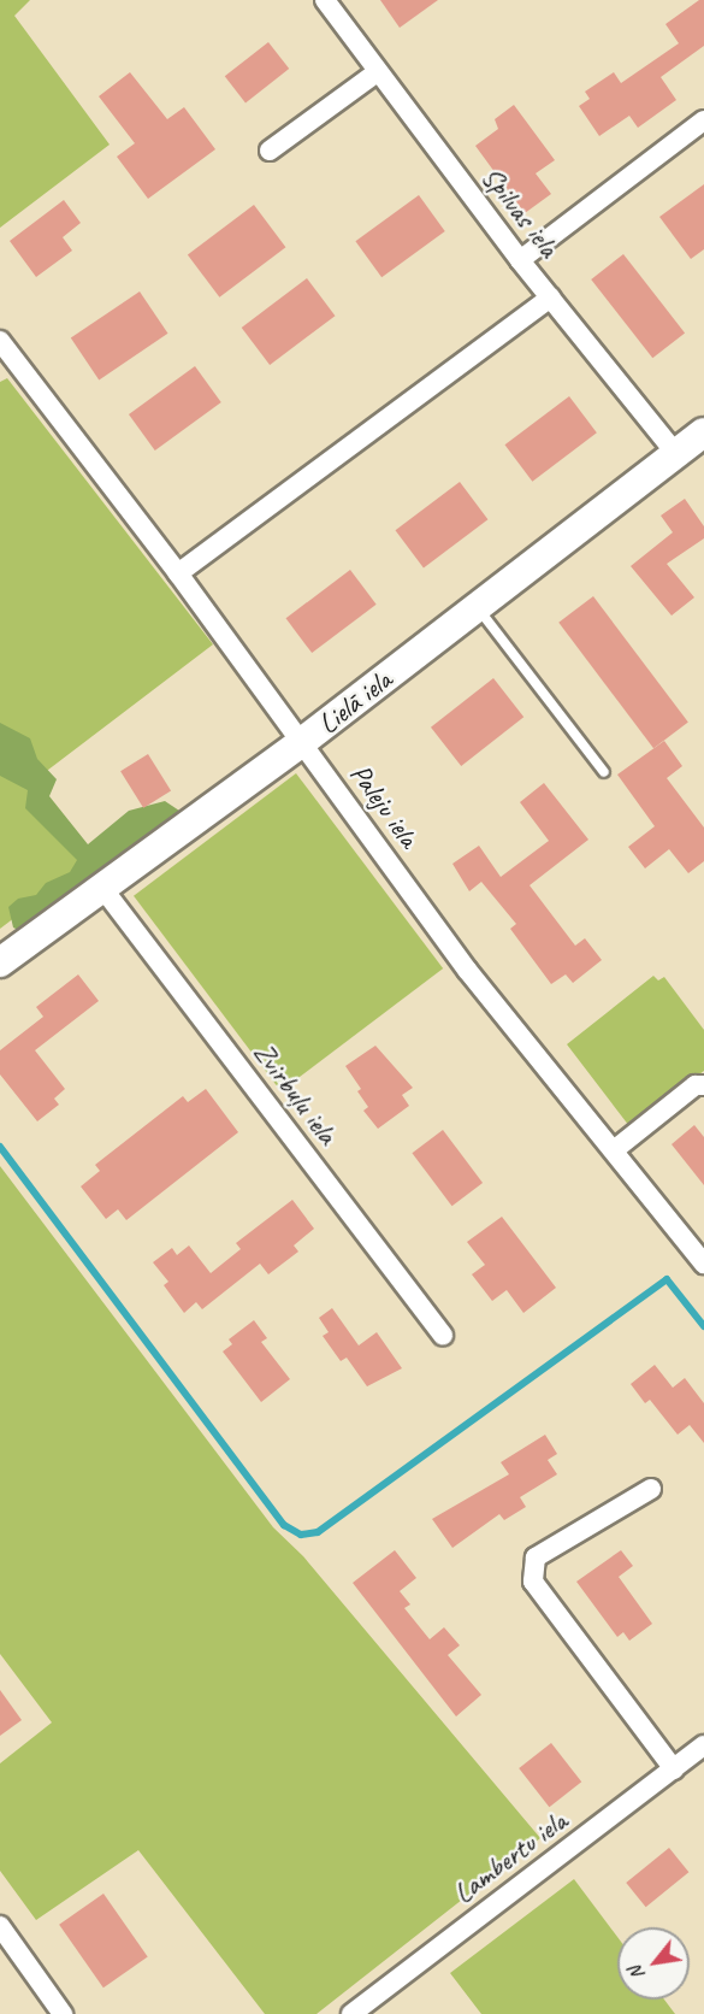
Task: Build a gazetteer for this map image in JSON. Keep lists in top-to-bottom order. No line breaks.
{"streets":{"street":["Spilvas iela","Lielā iela","Paleju iela","Zvirbuļu iela","Lambertu iela"]},"crossings":[["Spilvas iela","Lielā iela"],["Lielā iela","Paleju iela"],["Lielā iela","Zvirbuļu iela"]],"north":"bottom left"}
